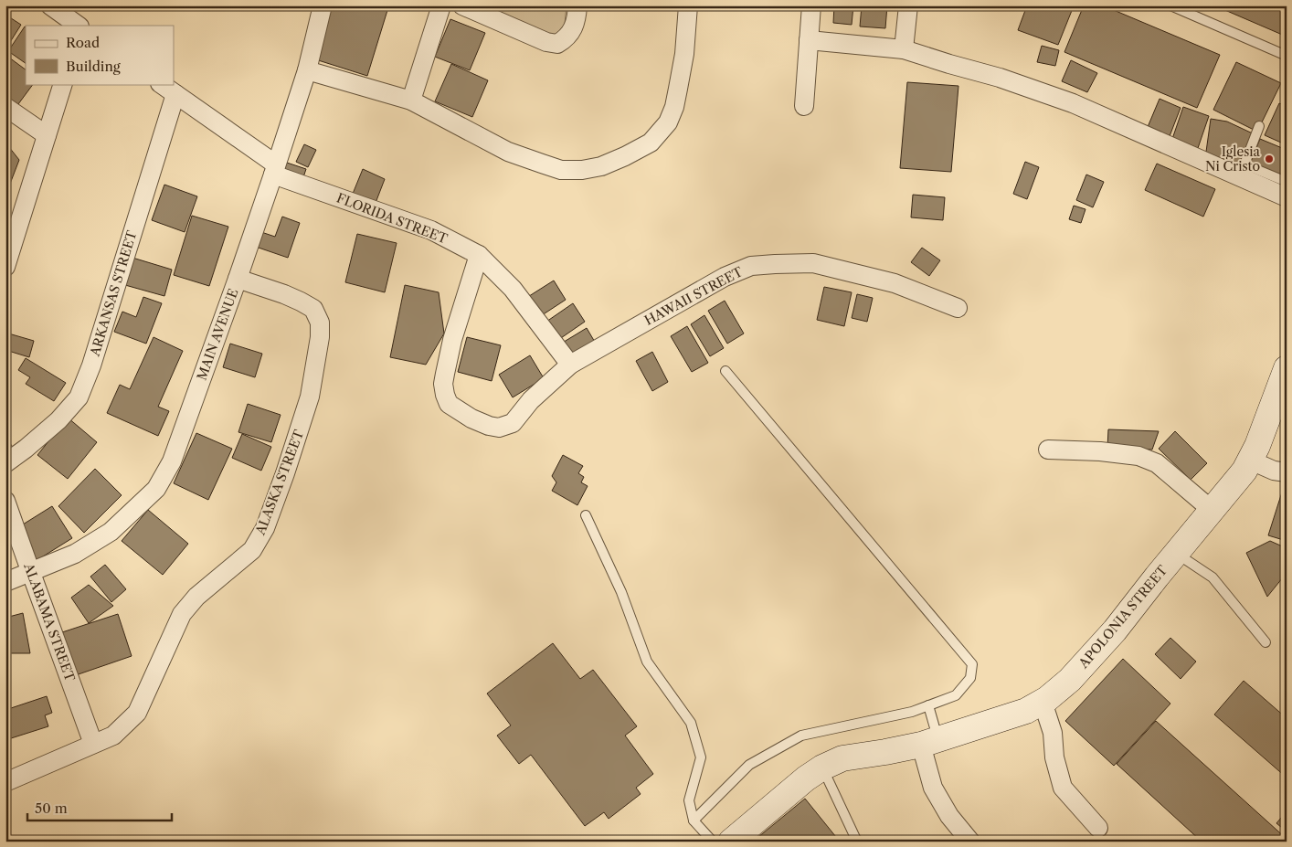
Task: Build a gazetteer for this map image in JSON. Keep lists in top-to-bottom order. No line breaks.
{"streets":{"main road":["APOLONIA STREET"],"street":["FLORIDA STREET","ARKANSAS STREET","HAWAII STREET","MAIN AVENUE","ALASKA STREET","ALABAMA STREET"]},"crossings":[["FLORIDA STREET","ARKANSAS STREET"],["FLORIDA STREET","HAWAII STREET"],["FLORIDA STREET","MAIN AVENUE"],["MAIN AVENUE","ALASKA STREET"],["MAIN AVENUE","ALABAMA STREET"],["ALASKA STREET","ALABAMA STREET"]],"places":["Iglesia Ni Cristo"],"legend":["Road","Building"],"scale_bar":"50 m"}
